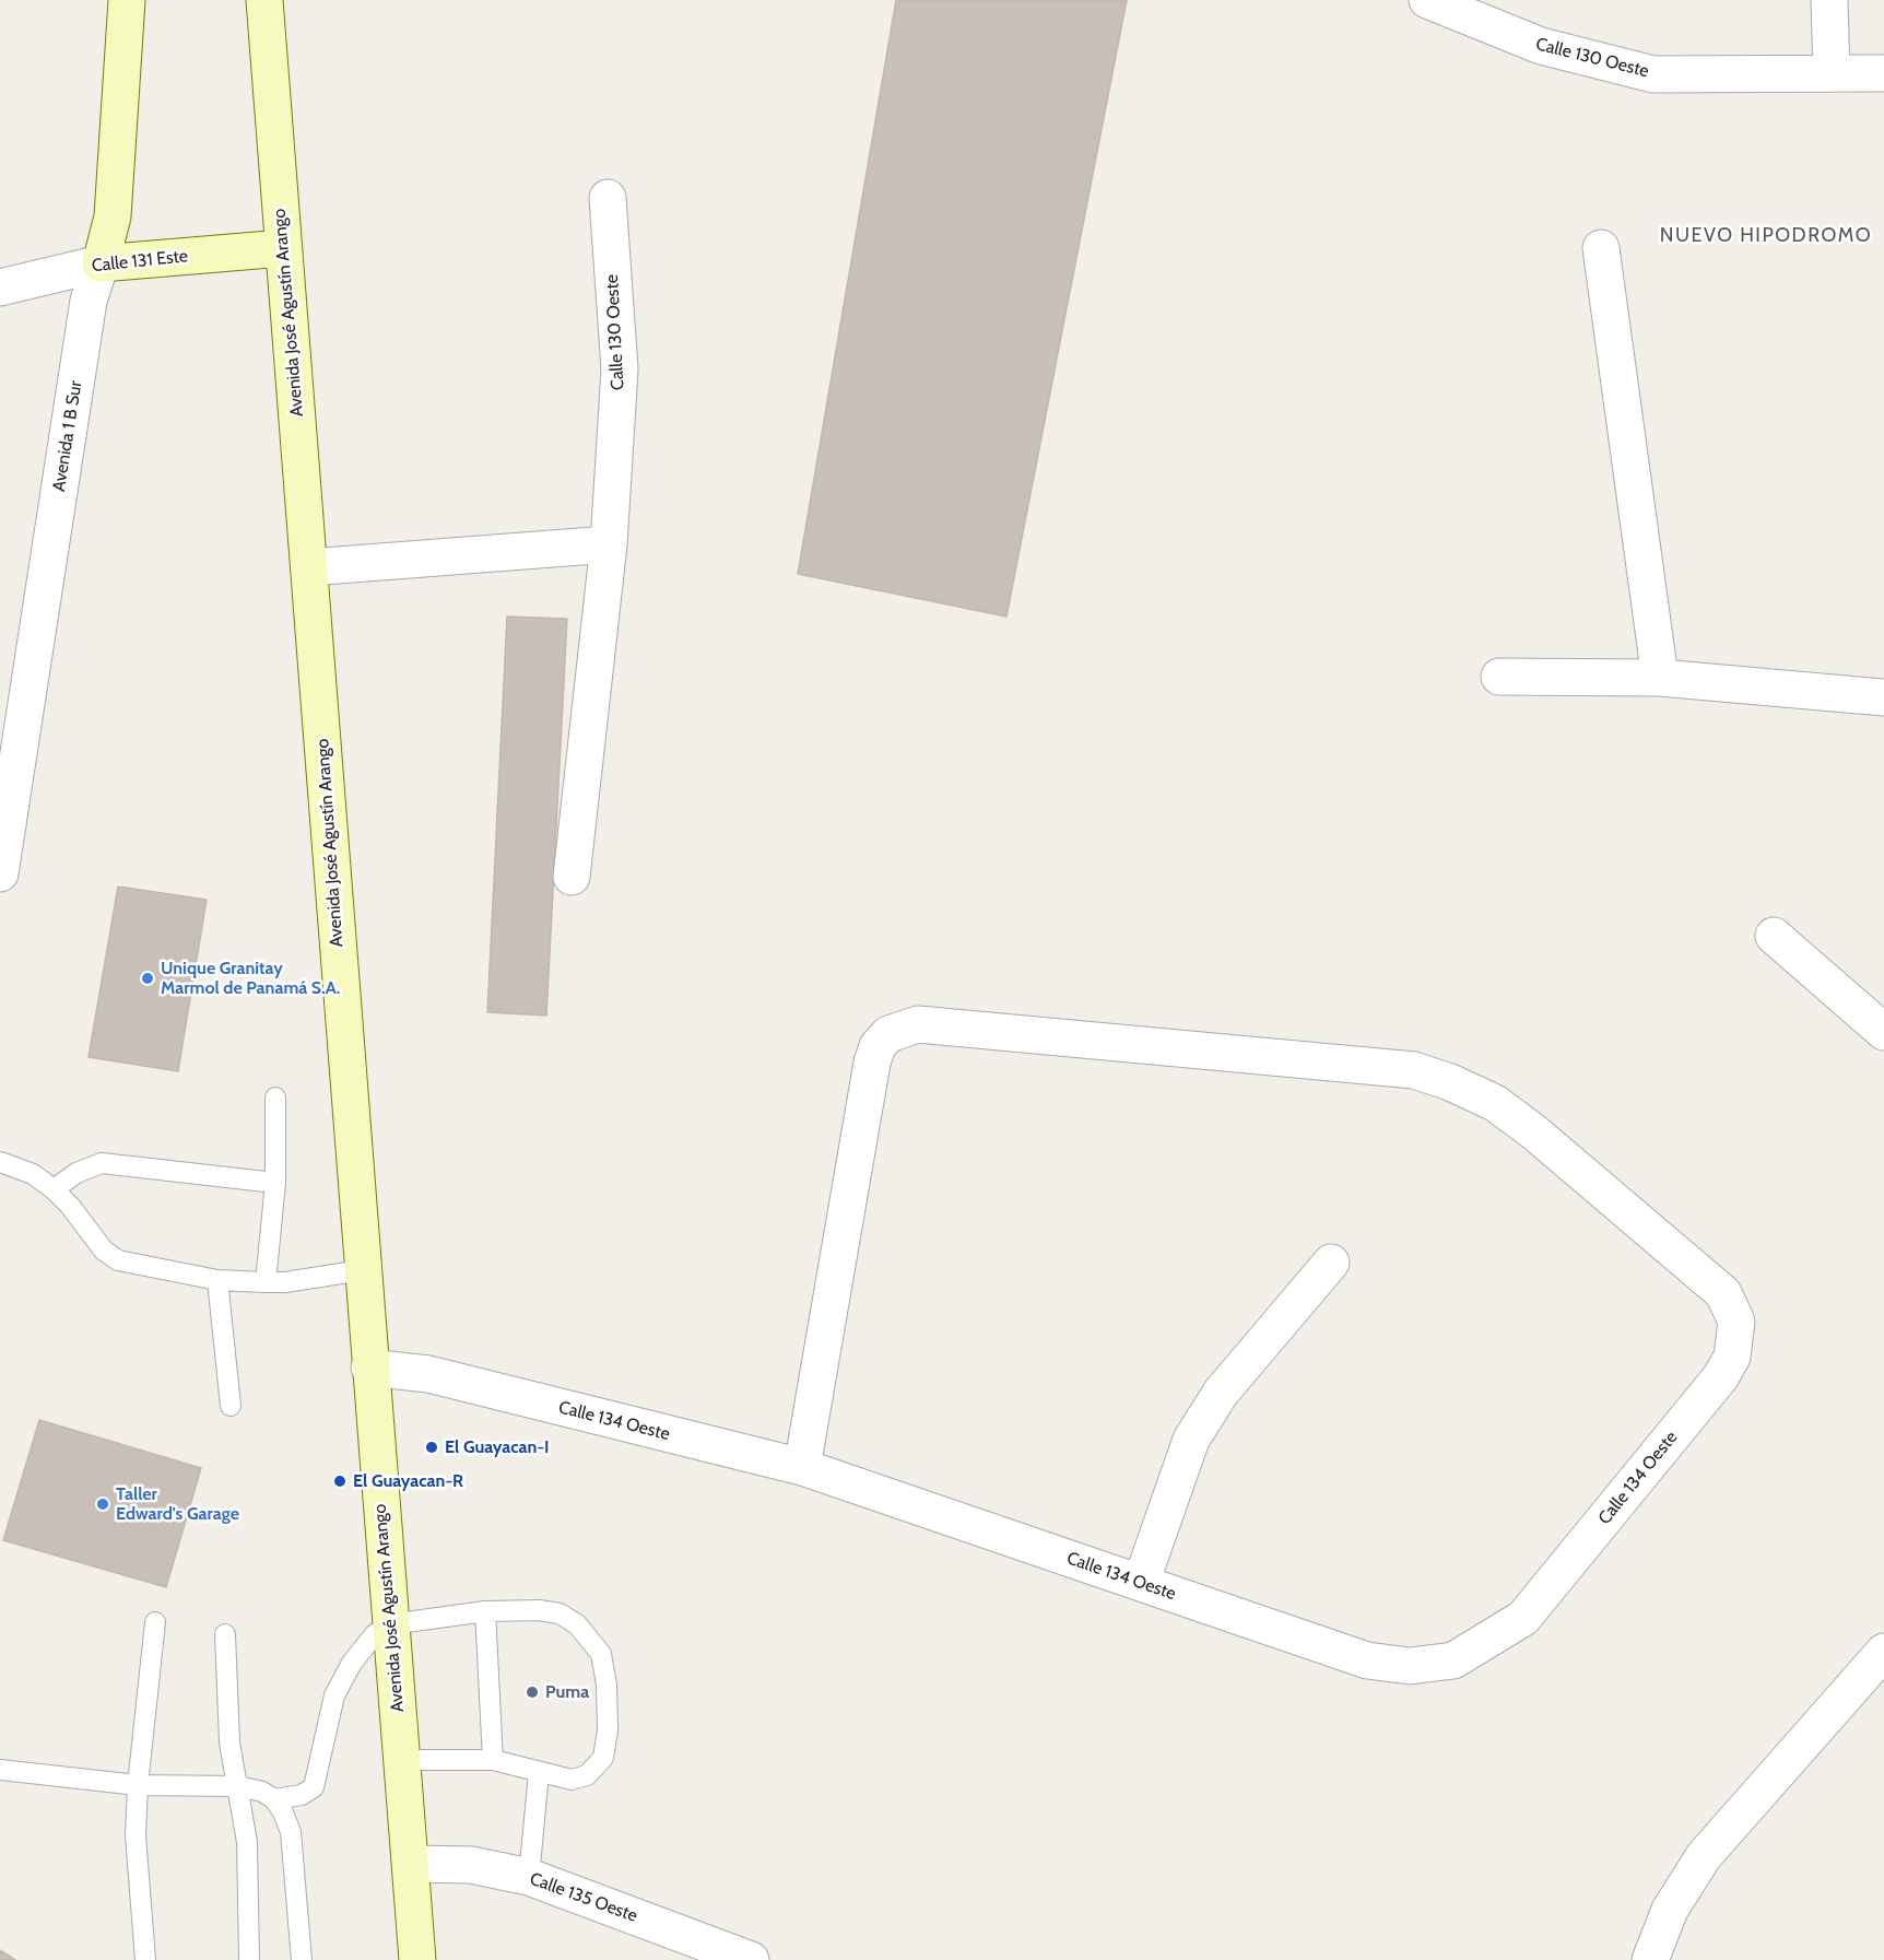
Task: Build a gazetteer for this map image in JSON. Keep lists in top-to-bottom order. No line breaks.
{"streets":{"main road":["Calle 131 Este","Avenida José Agustín Arango","Avenida 1 B Sur"],"street":["Calle 130 Oeste","Calle 134 Oeste","Calle 135 Oeste"]},"crossings":[["Calle 131 Este","Avenida José Agustín Arango"],["Calle 131 Este","Avenida 1 B Sur"],["Avenida José Agustín Arango","Calle 134 Oeste"],["Avenida José Agustín Arango","Calle 135 Oeste"]],"districts":["NUEVO HIPODROMO"],"places":["Unique Granitay Marmol de Panamá S.A.","El Guayacan-I","El Guayacan-R","Taller Edward's Garage","Puma"]}
